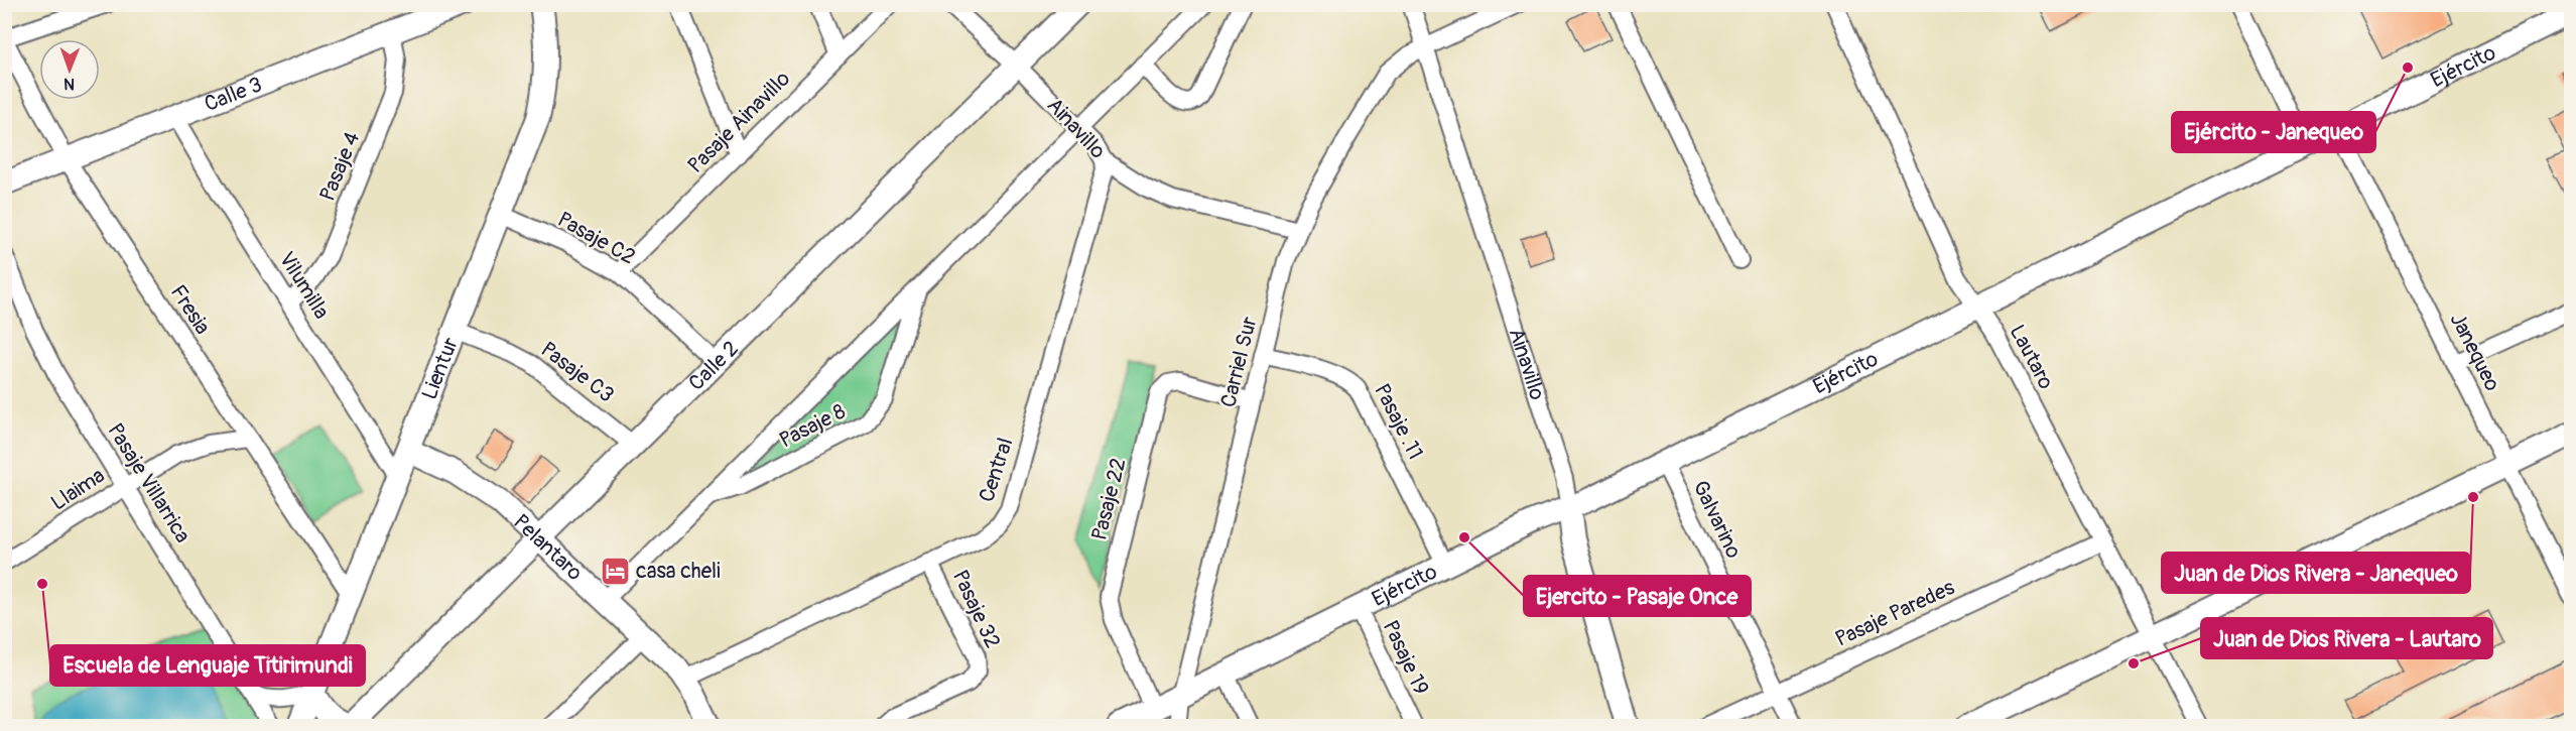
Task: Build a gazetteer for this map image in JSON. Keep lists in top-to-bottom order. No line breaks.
{"streets":{"street":["Ejército","Calle 3","Pasaje Ainavillo","Ainavillo","Pasaje 4","Pasaje C2","Vilumilla","Fresia","Janequeo","Lautaro","Carriel Sur","Calle 2","Lientur","Pasaje C3","Pasaje .11","Pasaje 8","Central","Pasaje Villarrica","Llaima","Pasaje 22","Galvarino","Pelantaro","Pasaje 32","Pasaje Paredes","Pasaje 19"]},"crossings":[["Ejército","Ainavillo"],["Ejército","Janequeo"],["Ejército","Lautaro"],["Ejército","Carriel Sur"],["Ejército","Pasaje .11"],["Ejército","Pasaje 22"],["Ejército","Galvarino"],["Ejército","Pasaje 19"],["Calle 3","Pasaje 4"],["Calle 3","Vilumilla"],["Calle 3","Fresia"],["Pasaje Ainavillo","Pasaje C2"],["Ainavillo","Carriel Sur"],["Ainavillo","Calle 2"],["Ainavillo","Pasaje 8"],["Ainavillo","Central"],["Pasaje 4","Vilumilla"],["Pasaje C2","Calle 2"],["Pasaje C2","Lientur"],["Vilumilla","Lientur"],["Fresia","Lientur"],["Fresia","Llaima"],["Lautaro","Pasaje Paredes"],["Carriel Sur","Pasaje .11"],["Carriel Sur","Pasaje 22"],["Calle 2","Pasaje C3"],["Calle 2","Pelantaro"],["Lientur","Pasaje C3"],["Lientur","Pelantaro"],["Pasaje 8","Pelantaro"],["Central","Pelantaro"],["Central","Pasaje 32"],["Pasaje Villarrica","Llaima"],["Galvarino","Pasaje Paredes"]],"places":{"other":["Ejército - Janequeo","Juan de Dios Rivera - Janequeo","Ejercito - Pasaje Once","Escuela de Lenguaje Titirimundi","Juan de Dios Rivera - Lautaro"],"hotel":["casa cheli"]},"north":"bottom"}
